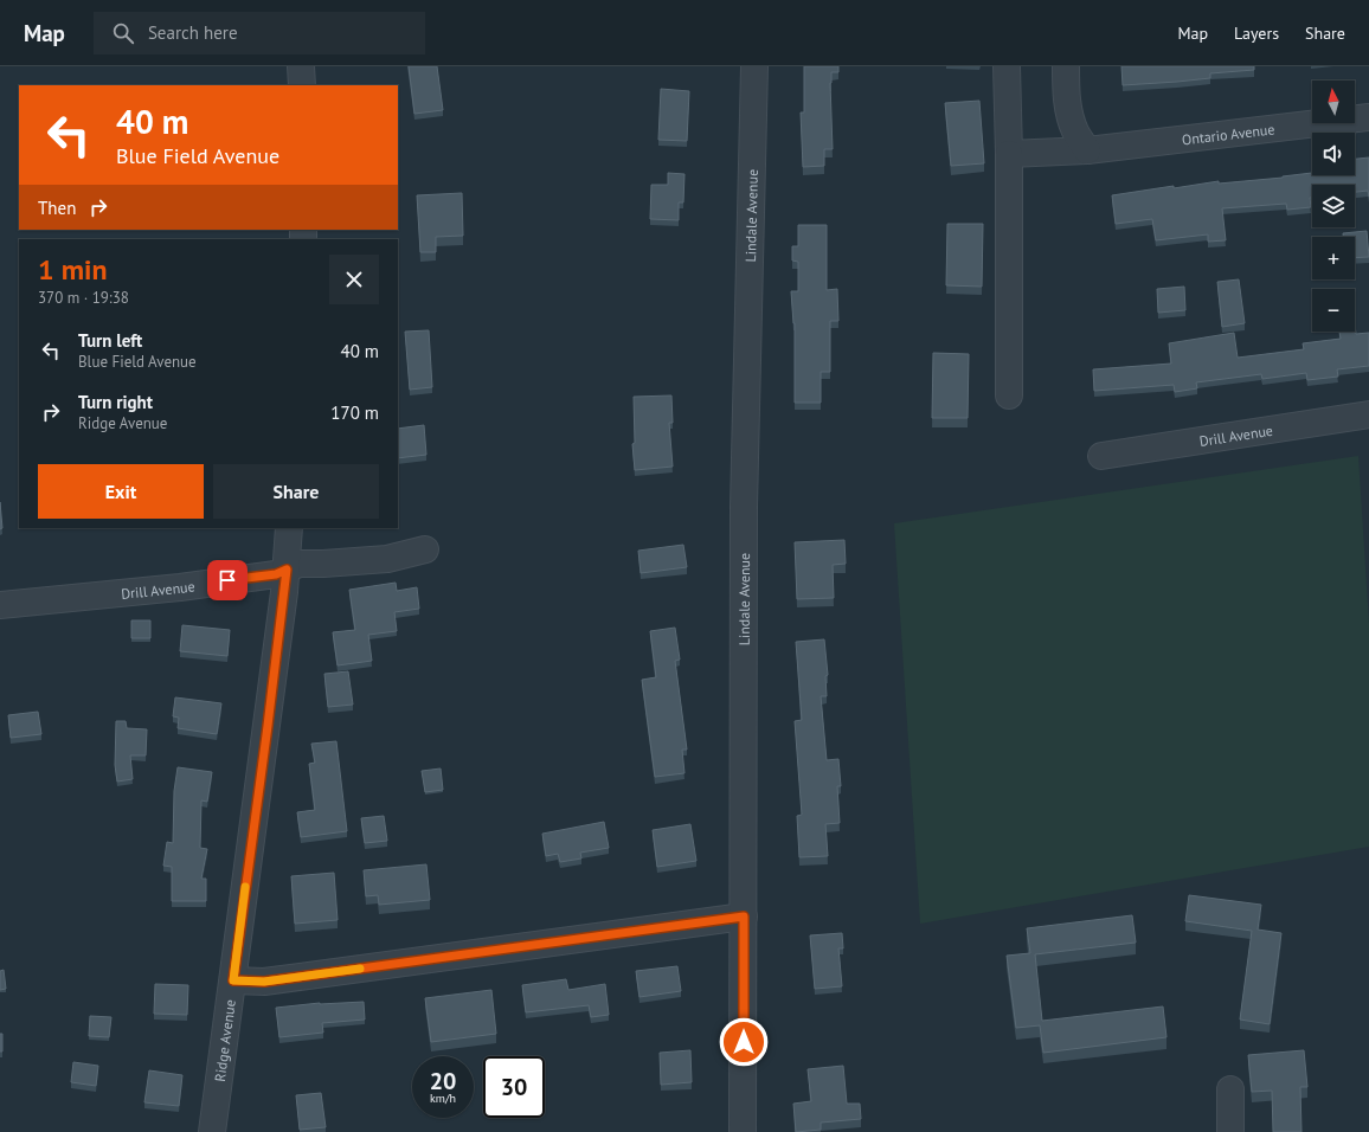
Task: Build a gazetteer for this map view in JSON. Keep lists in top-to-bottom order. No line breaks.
{"streets":{"street":["Ontario Avenue","Lindale Avenue","Drill Avenue","Ridge Avenue"]},"crossings":[["Drill Avenue","Ridge Avenue"]],"north":"top","page":{"header":"Map","search":"Search here","nav":["Map","Layers","Share"],"map_buttons":["+","−"],"turn":["40 m","Blue Field Avenue"],"then":"Then","heading":["1 min","370 m · 19:38"],"list":[{"name":"Turn left","note":"Blue Field Avenue","value":"40 m"},{"name":"Turn right","note":"Ridge Avenue","value":"170 m"}],"buttons":["Exit","Share"],"speed":"20 km/h","limit":"30"}}
